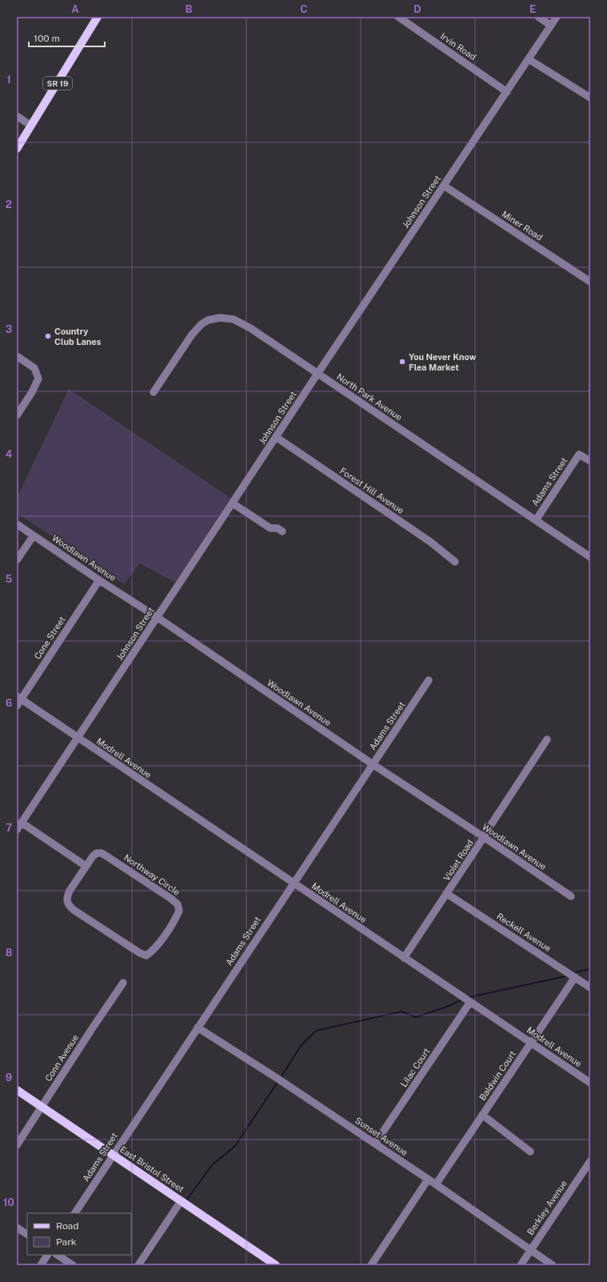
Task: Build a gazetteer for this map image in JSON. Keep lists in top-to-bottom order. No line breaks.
{"streets":{"main road":["SR 19","East Bristol Street"],"street":["Irvin Road","Johnson Street","Miner Road","North Park Avenue","Adams Street","Forest Hill Avenue","Woodlawn Avenue","Cone Street","Modrell Avenue","Violet Road","Northway Circle","Reckell Avenue","Conn Avenue","Lilac Court","Baldwin Court","Sunset Avenue","Berkley Avenue"]},"crossings":[["Irvin Road","Johnson Street"],["Johnson Street","Miner Road"],["Johnson Street","North Park Avenue"],["Johnson Street","Forest Hill Avenue"],["Johnson Street","Woodlawn Avenue"],["Johnson Street","Modrell Avenue"],["North Park Avenue","Adams Street"],["Adams Street","Woodlawn Avenue"],["Adams Street","Modrell Avenue"],["Adams Street","Sunset Avenue"],["Adams Street","East Bristol Street"],["Woodlawn Avenue","Cone Street"],["Woodlawn Avenue","Violet Road"],["Cone Street","Modrell Avenue"],["Modrell Avenue","Violet Road"],["Modrell Avenue","Lilac Court"],["Modrell Avenue","Baldwin Court"],["Violet Road","Reckell Avenue"],["Reckell Avenue","Baldwin Court"],["Conn Avenue","East Bristol Street"],["Lilac Court","Sunset Avenue"],["Baldwin Court","Sunset Avenue"],["Sunset Avenue","Berkley Avenue"]],"places":["Country Club Lanes","You Never Know Flea Market"],"legend":["Road","Park"],"scale_bar":"100 m","grid":{"columns":["A","B","C","D","E"],"rows":["1","2","3","4","5","6","7","8","9","10"]}}
